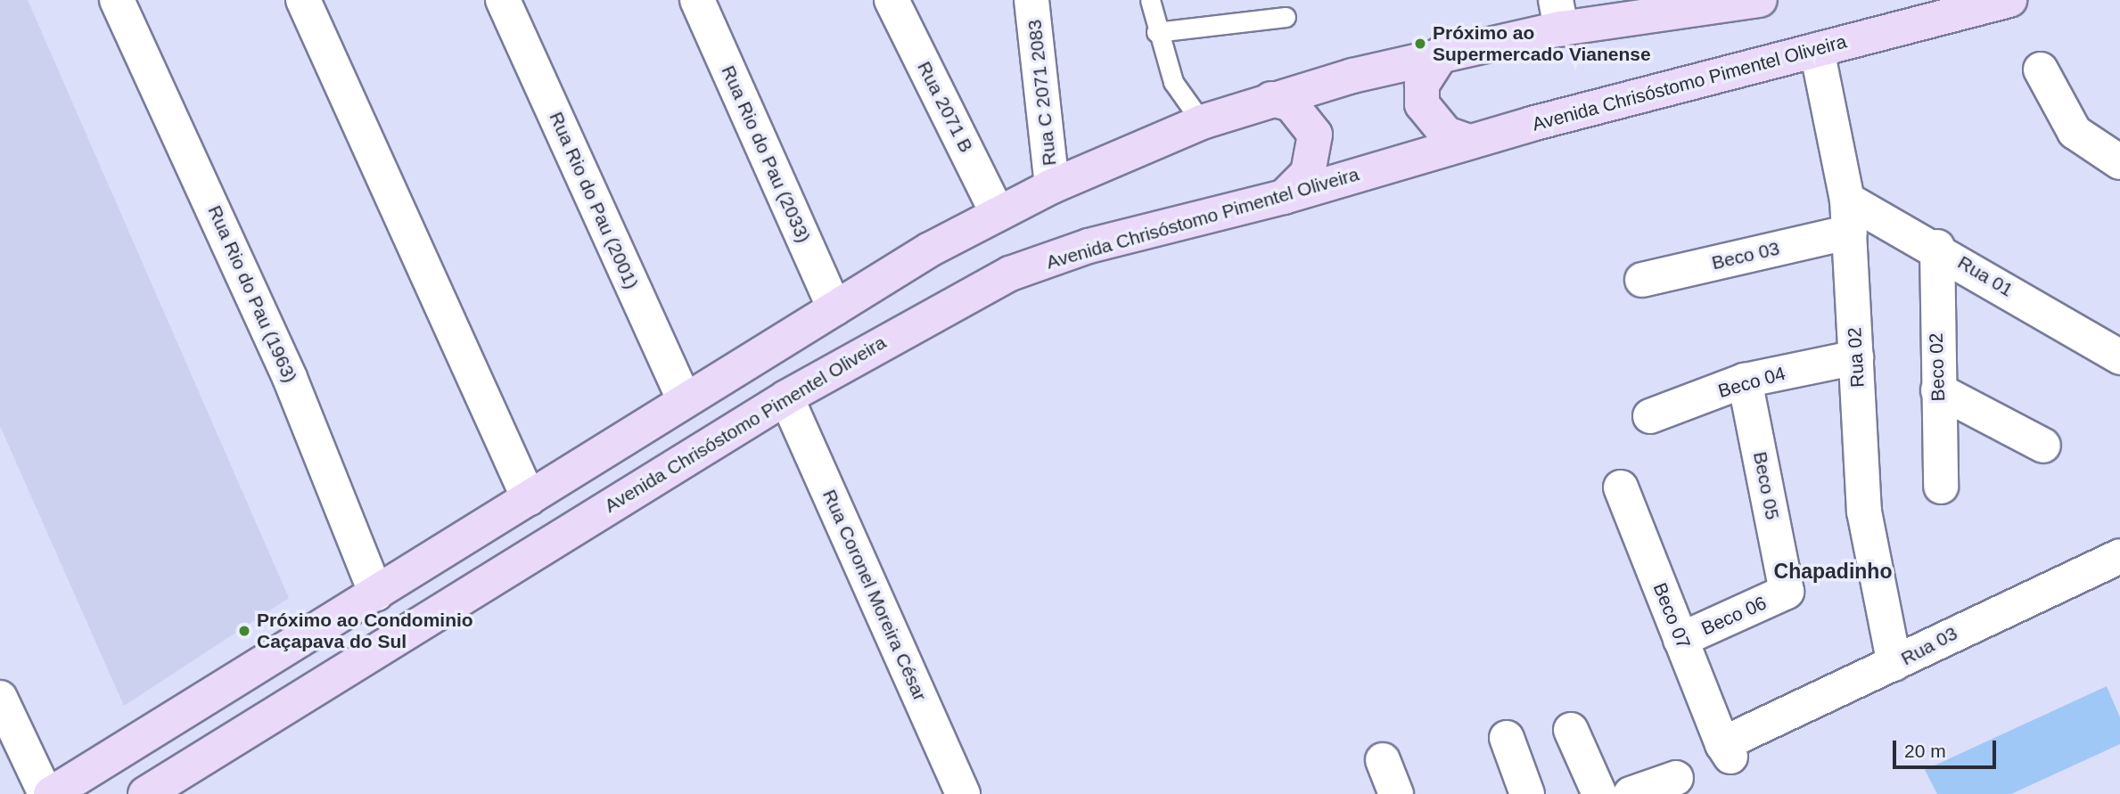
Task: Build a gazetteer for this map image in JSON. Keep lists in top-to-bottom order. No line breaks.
{"streets":{"main road":["Avenida Chrisóstomo Pimentel Oliveira"],"street":["Rua C 2071 2083","Rua 2071 B","Rua Rio do Pau (2033)","Rua Rio do Pau (2001)","Beco 03","Rua 01","Rua Rio do Pau (1963)","Rua 02","Beco 02","Beco 04","Beco 05","Rua Coronel Moreira César","Beco 07","Beco 06","Rua 03"]},"crossings":[["Avenida Chrisóstomo Pimentel Oliveira","Rua 02"],["Avenida Chrisóstomo Pimentel Oliveira","Rua Coronel Moreira César"],["Beco 03","Rua 01"],["Beco 03","Rua 02"],["Rua 01","Rua 02"],["Rua 01","Beco 02"],["Rua 02","Beco 04"],["Rua 02","Rua 03"],["Beco 04","Beco 05"],["Beco 05","Beco 06"],["Beco 07","Beco 06"],["Beco 07","Rua 03"]],"districts":["Chapadinho"],"places":["Próximo ao Supermercado Vianense","Próximo ao Condominio Caçapava do Sul"],"scale_bar":"20 m"}
